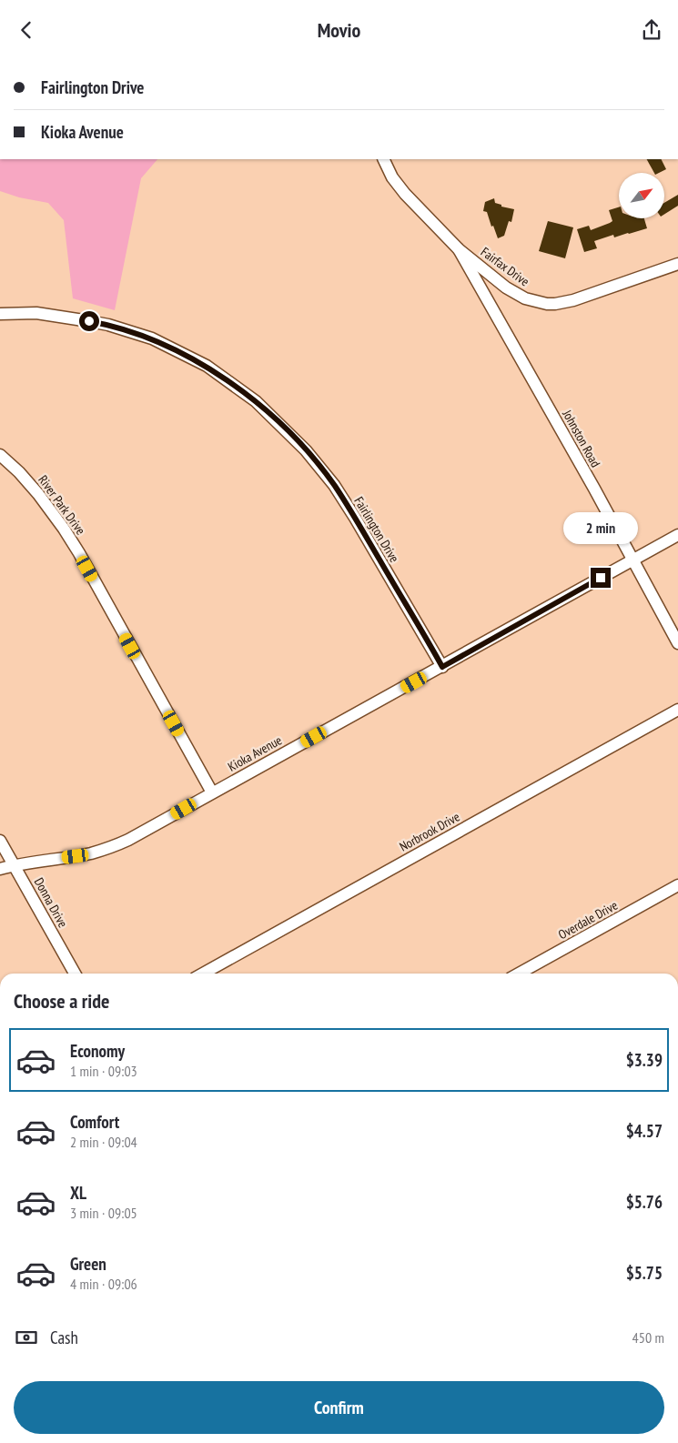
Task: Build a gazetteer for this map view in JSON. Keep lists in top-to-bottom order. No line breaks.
{"streets":{"street":["Fairfax Drive","Johnston Road","River Park Drive","Fairlington Drive","Kioka Avenue","Norbrook Drive","Donna Drive","Overdale Drive"]},"crossings":[["Fairfax Drive","Johnston Road"],["Johnston Road","Kioka Avenue"],["River Park Drive","Kioka Avenue"],["Fairlington Drive","Kioka Avenue"],["Kioka Avenue","Donna Drive"]],"north":"top right","page":{"header":"Movio","banner":["Fairlington Drive","Kioka Avenue"],"bubble":"2 min","heading":"Choose a ride","list":[{"name":"Economy","note":"1 min · 09:03","value":"$3.39"},{"name":"Comfort","note":"2 min · 09:04","value":"$4.57"},{"name":"XL","note":"3 min · 09:05","value":"$5.76"},{"name":"Green","note":"4 min · 09:06","value":"$5.75"}],"pay":["Cash","450 m"],"buttons":"Confirm"}}
